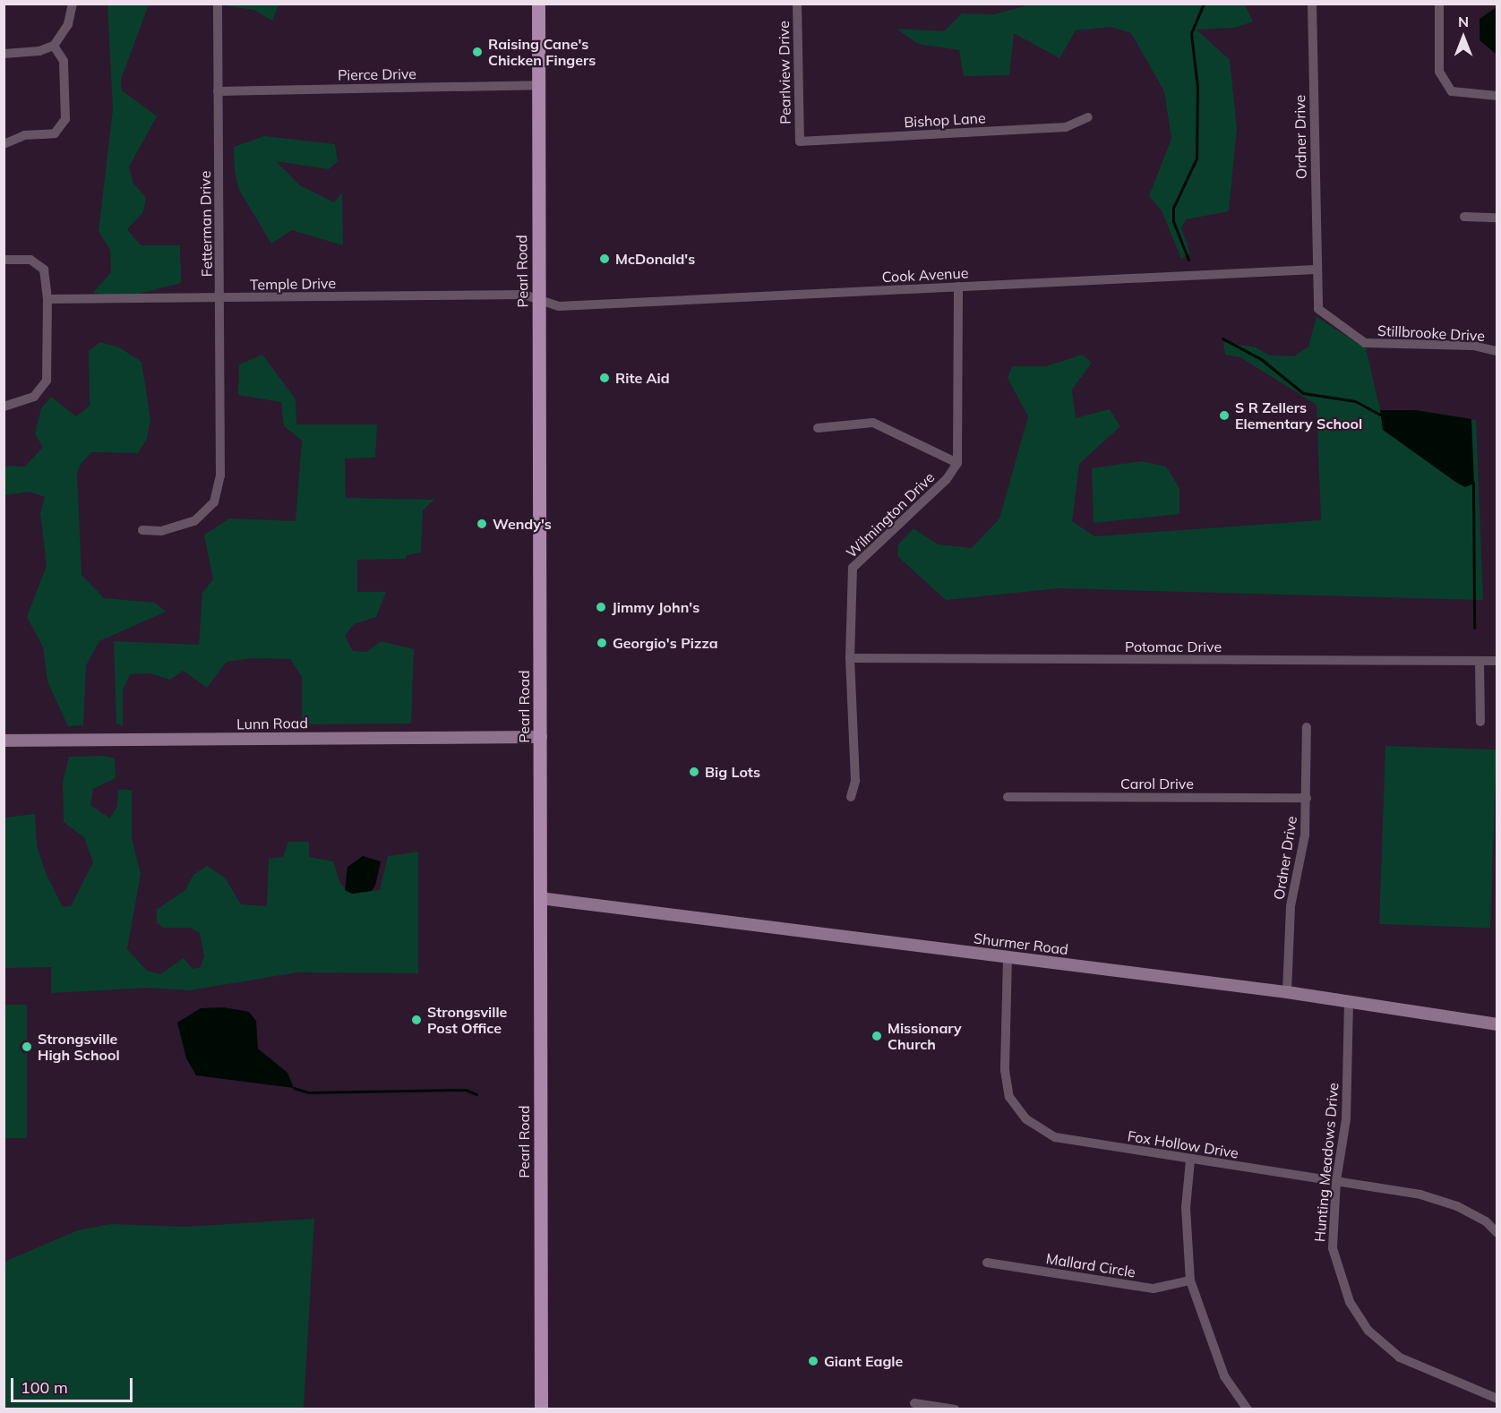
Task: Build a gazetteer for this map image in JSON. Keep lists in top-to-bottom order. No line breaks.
{"streets":{"main road":["Pearl Road"],"street":["Pearlview Drive","Pierce Drive","Bishop Lane","Ordner Drive","Fetterman Drive","Cook Avenue","Temple Drive","Stillbrooke Drive","Wilmington Drive","Potomac Drive","Lunn Road","Carol Drive","Shurmer Road","Fox Hollow Drive","Hunting Meadows Drive","Mallard Circle"]},"crossings":[["Pearlview Drive","Bishop Lane"],["Pierce Drive","Fetterman Drive"],["Pierce Drive","Pearl Road"],["Ordner Drive","Cook Avenue"],["Ordner Drive","Stillbrooke Drive"],["Ordner Drive","Carol Drive"],["Ordner Drive","Shurmer Road"],["Fetterman Drive","Temple Drive"],["Pearl Road","Cook Avenue"],["Pearl Road","Temple Drive"],["Pearl Road","Lunn Road"],["Pearl Road","Shurmer Road"],["Cook Avenue","Temple Drive"],["Cook Avenue","Stillbrooke Drive"],["Wilmington Drive","Potomac Drive"],["Shurmer Road","Fox Hollow Drive"],["Shurmer Road","Hunting Meadows Drive"],["Fox Hollow Drive","Hunting Meadows Drive"]],"places":["Raising Cane's Chicken Fingers","McDonald's","Rite Aid","S R Zellers Elementary School","Wendy's","Jimmy John's","Georgio's Pizza","Big Lots","Strongsville Post Office","Missionary Church","Strongsville High School","Giant Eagle"],"scale_bar":"100 m","north":"top"}
